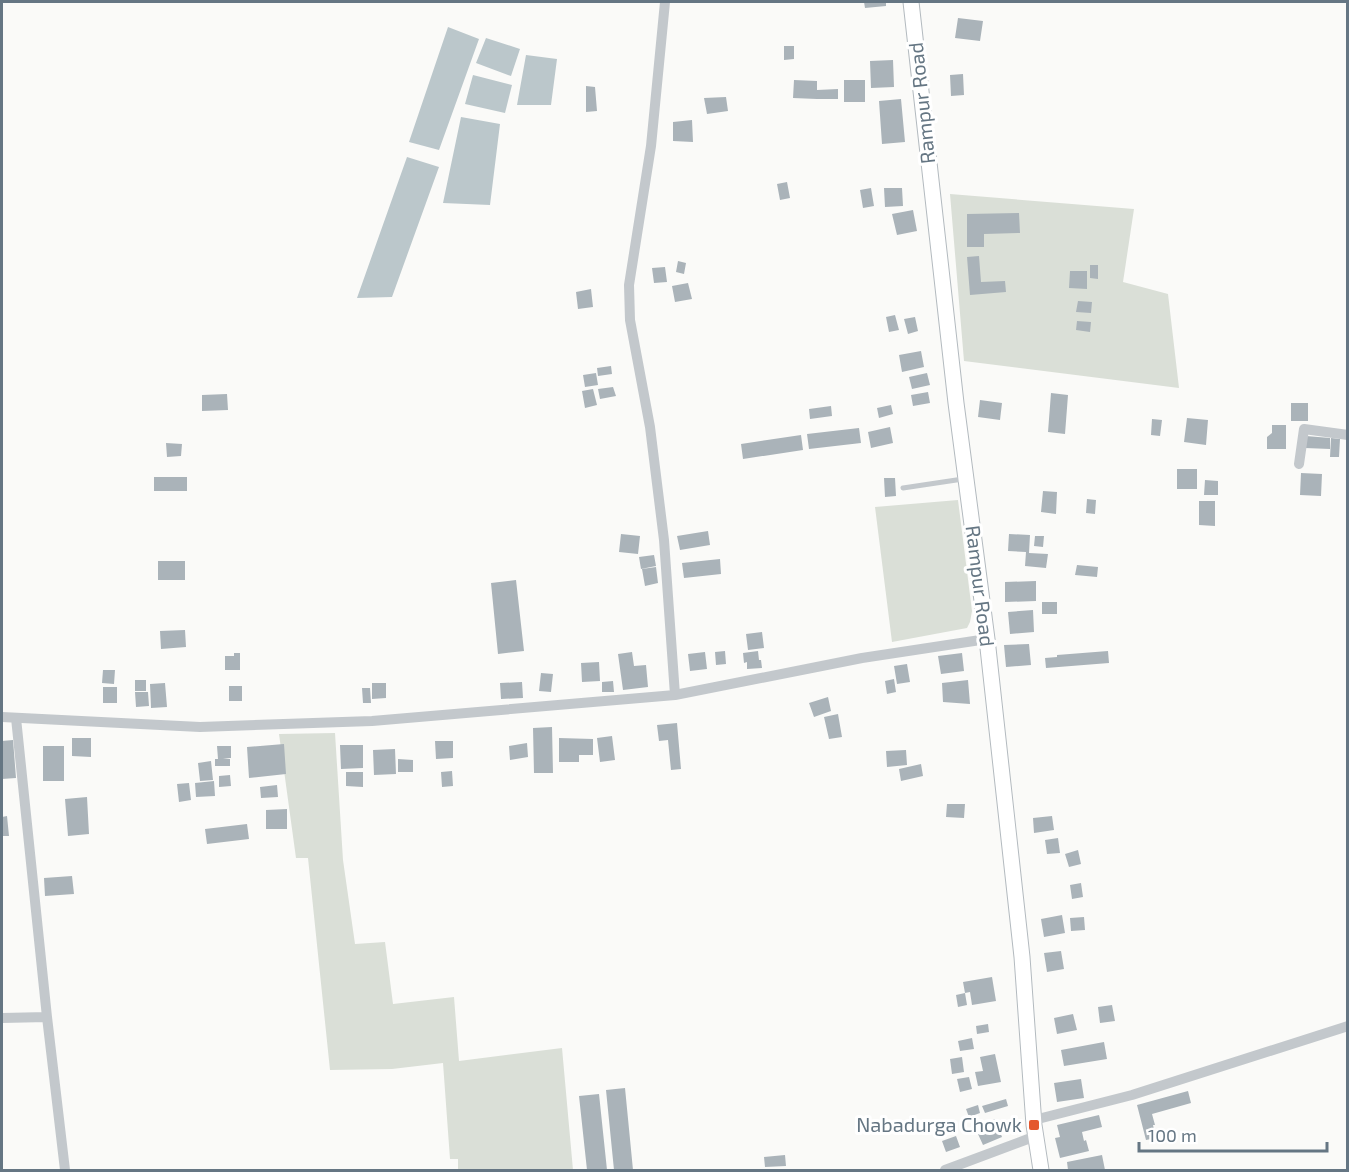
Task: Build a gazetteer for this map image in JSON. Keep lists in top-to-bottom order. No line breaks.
{"streets":{"main road":["Rampur Road"]},"places":{"transit":["Nabadurga Chowk"]},"scale_bar":"100 m"}
